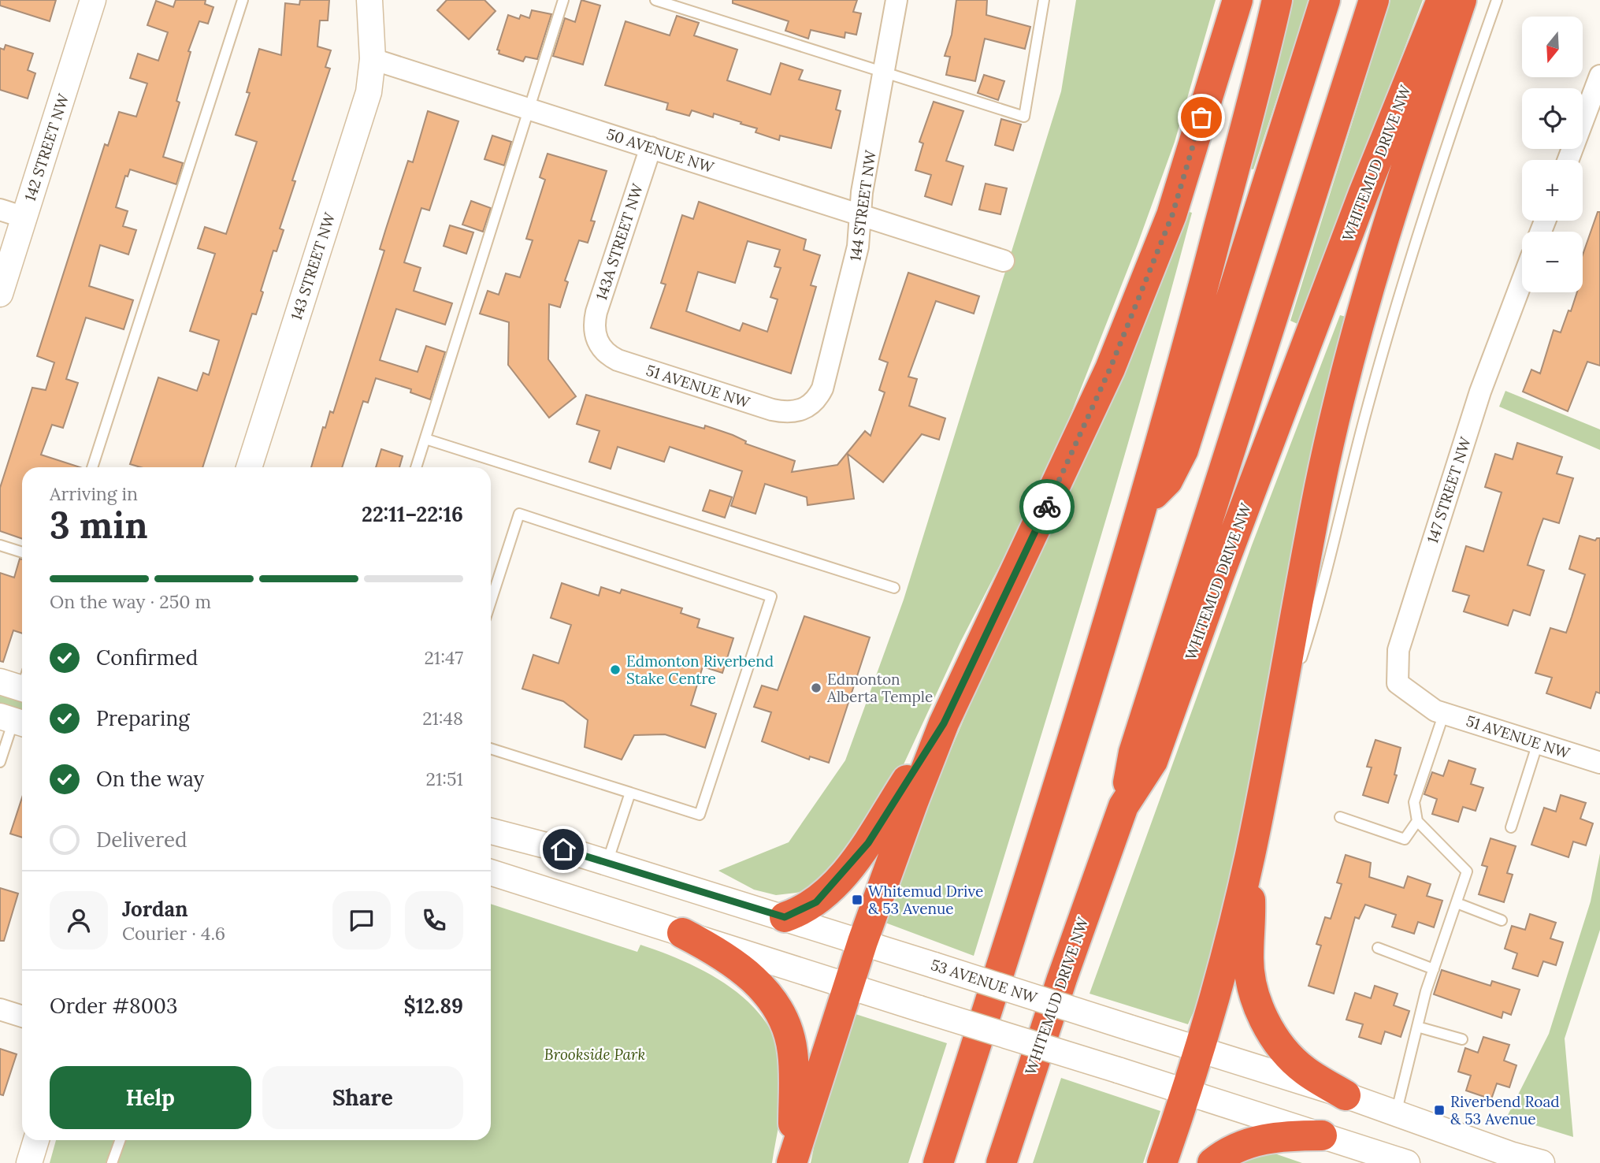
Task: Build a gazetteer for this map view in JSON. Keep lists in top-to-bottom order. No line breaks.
{"streets":{"highway":["WHITEMUD DRIVE NW"],"street":["142 STREET NW","50 AVENUE NW","144 STREET NW","143A STREET NW","143 STREET NW","51 AVENUE NW","147 STREET NW","53 AVENUE NW"]},"crossings":[["50 AVENUE NW","144 STREET NW"],["50 AVENUE NW","143A STREET NW"],["50 AVENUE NW","143 STREET NW"],["144 STREET NW","51 AVENUE NW"],["143A STREET NW","51 AVENUE NW"],["51 AVENUE NW","147 STREET NW"]],"parks":["Brookside Park"],"places":{"other":["Edmonton Riverbend Stake Centre","Edmonton Alberta Temple"],"transit":["Whitemud Drive & 53 Avenue","Riverbend Road & 53 Avenue"]},"north":"bottom","page":{"map_buttons":["+","−"],"heading":["3 min","Arriving in","22:11–22:16"],"panel":["Jordan","Courier · 4.6","Order #8003","$12.89"],"bar":"On the way · 250 m","list":[["Confirmed","21:47"],["Preparing","21:48"],["On the way","21:51"],"Delivered"],"buttons":["Help","Share"]}}
